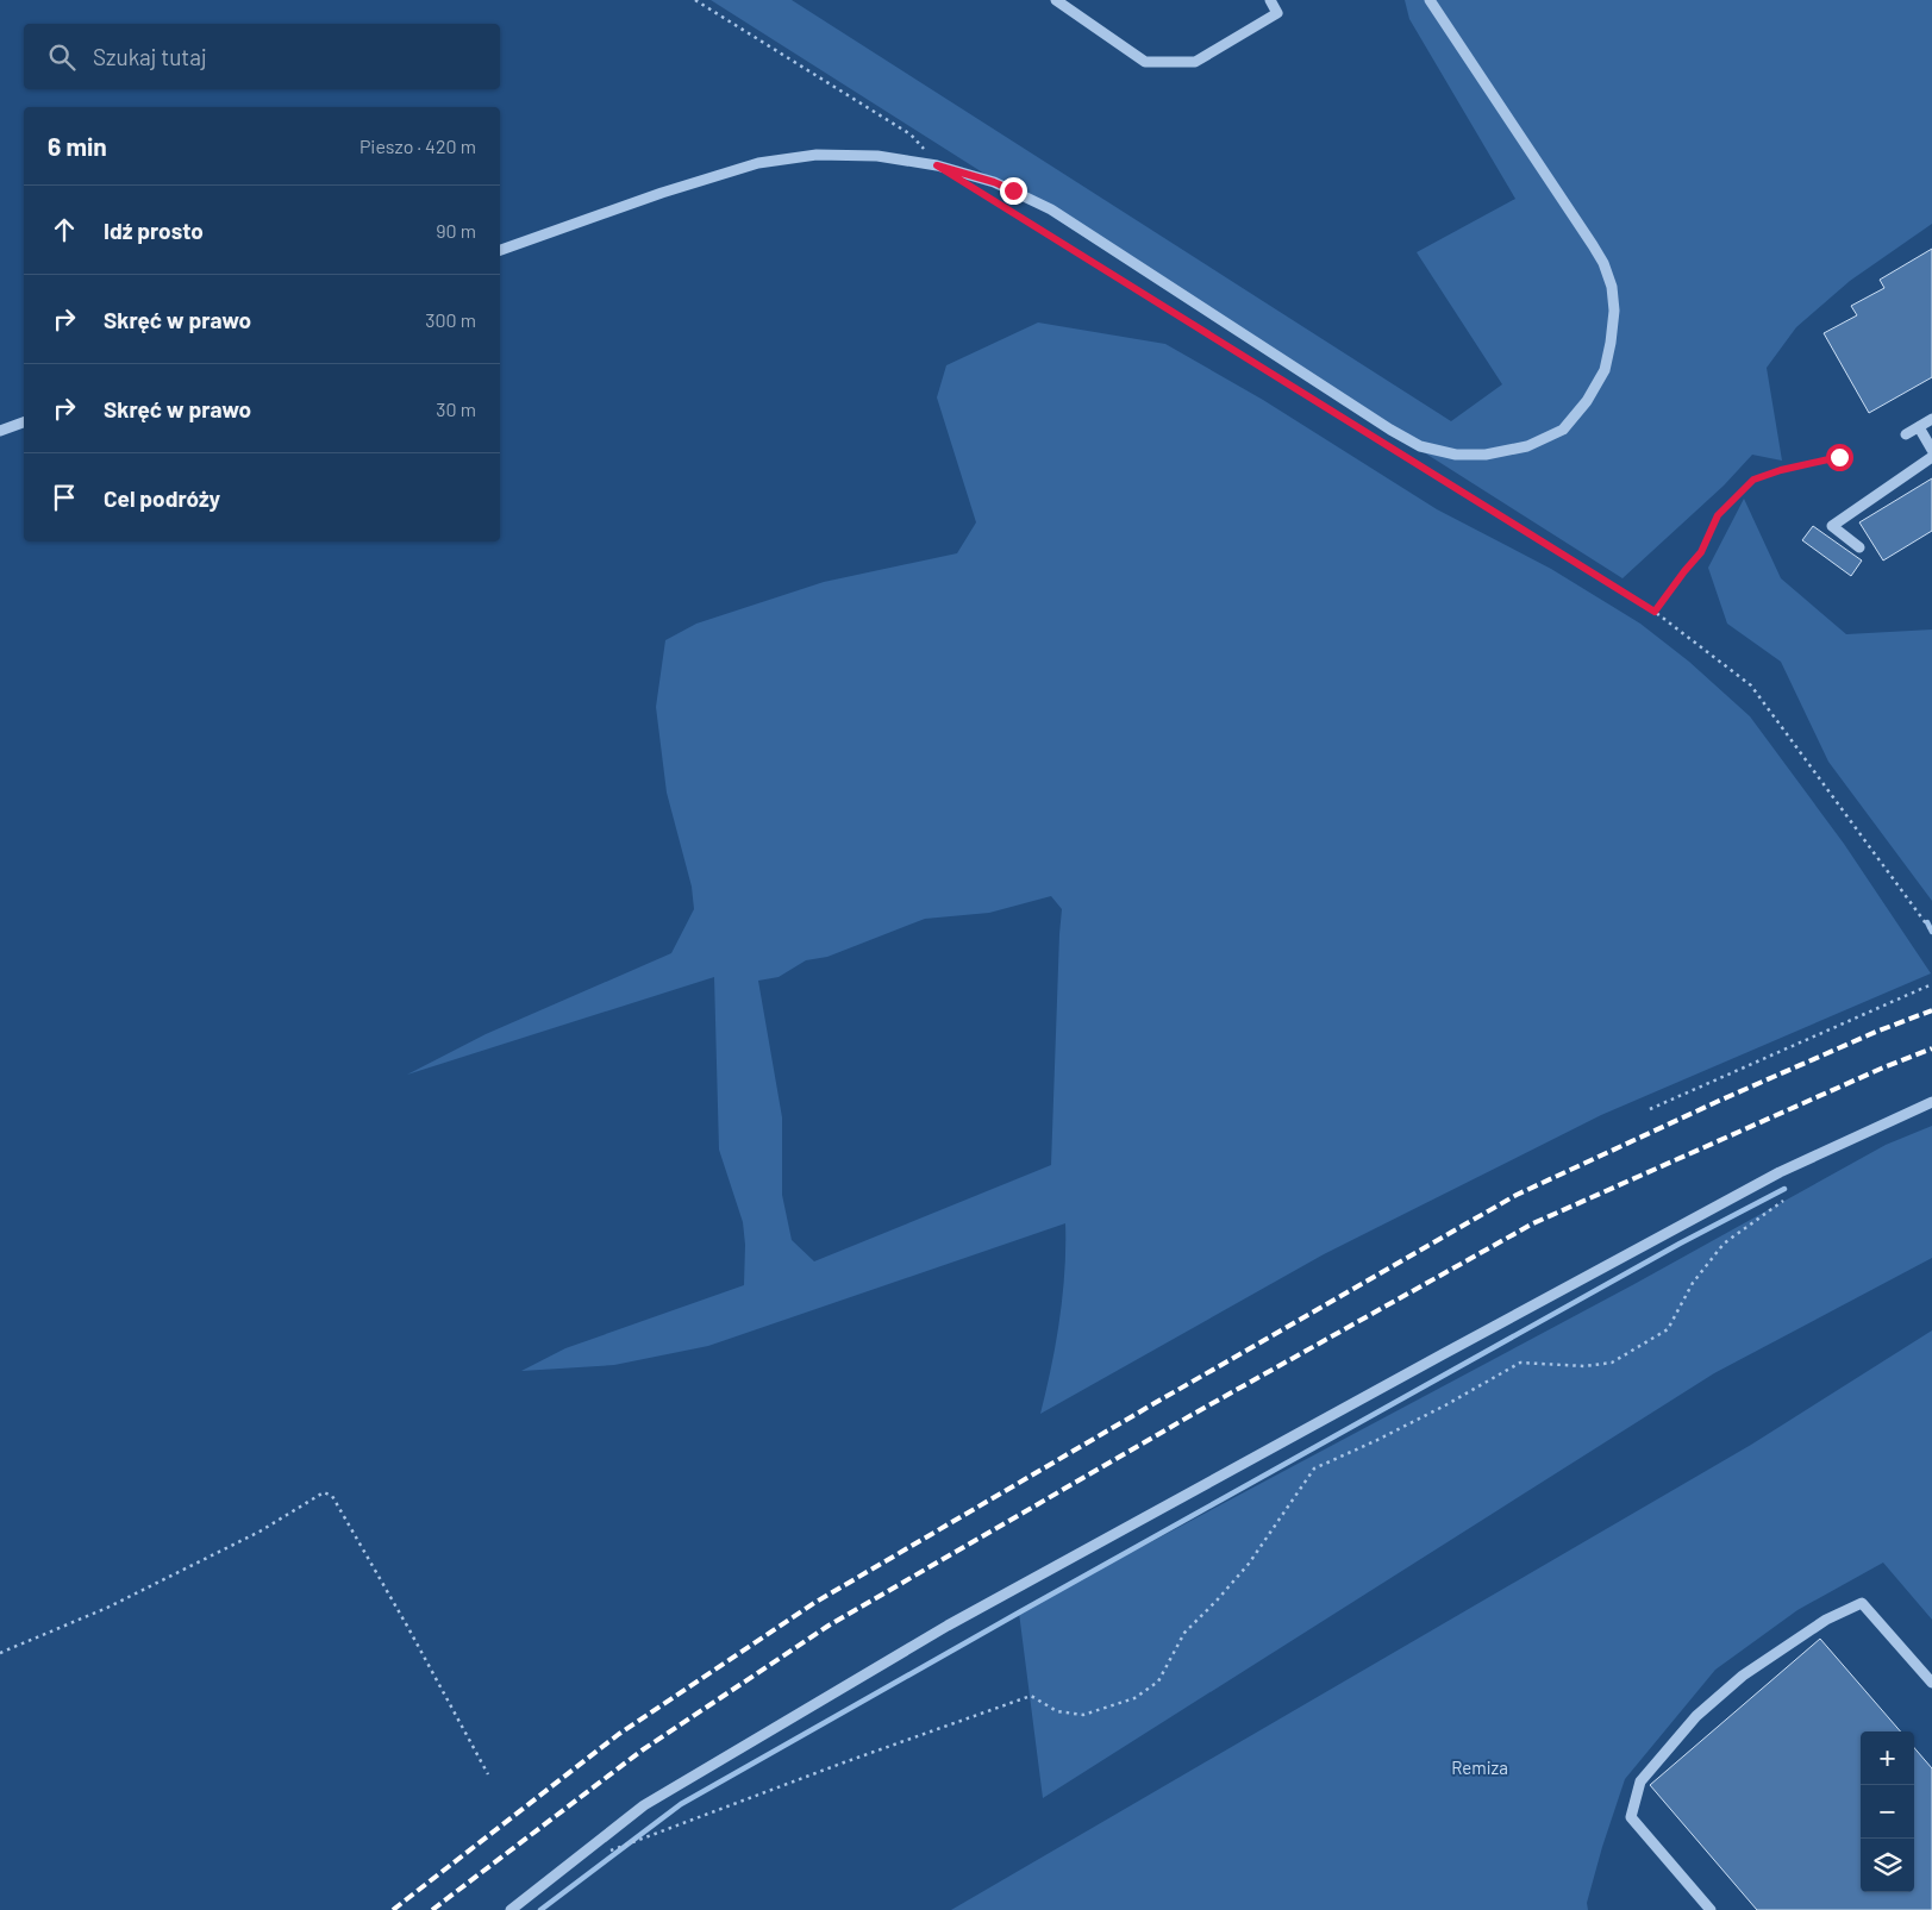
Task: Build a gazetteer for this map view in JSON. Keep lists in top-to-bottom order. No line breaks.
{"parks":["Remiza"],"page":{"search":"Szukaj tutaj","heading":["6 min","Pieszo · 420 m"],"list":[["Idź prosto","90 m"],["Skręć w prawo","300 m"],["Skręć w prawo","30 m"],"Cel podróży"],"map_buttons":["+","−"]}}
